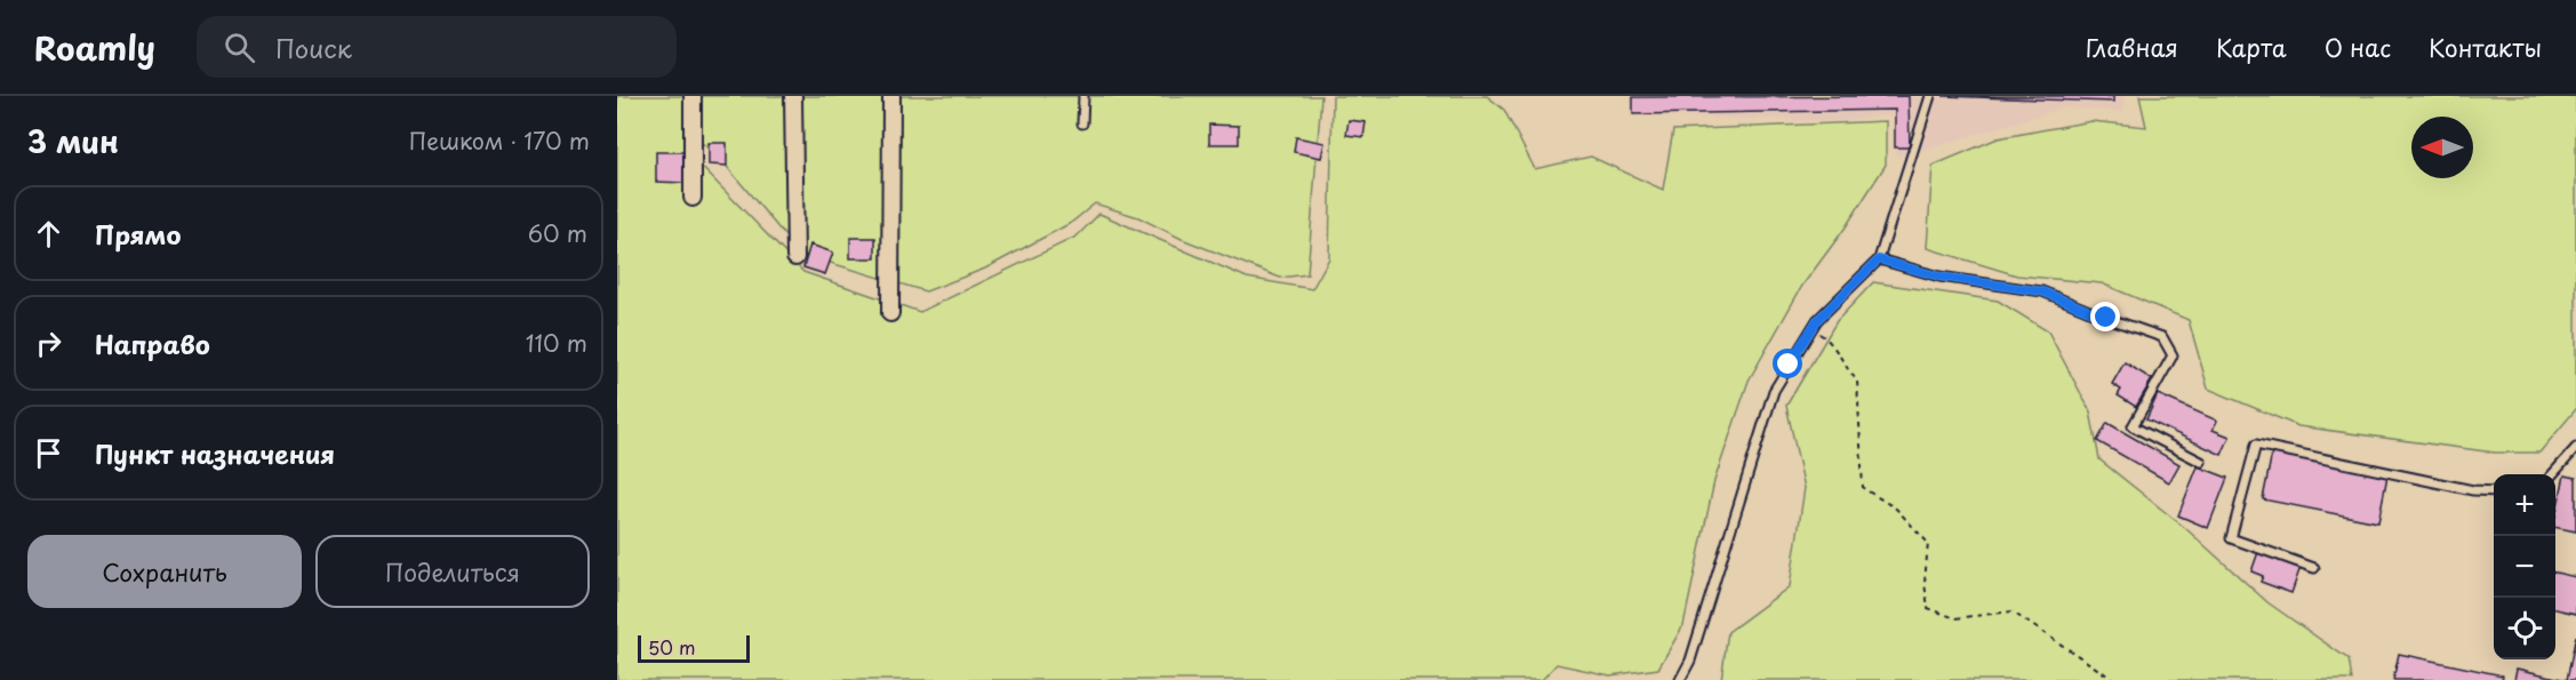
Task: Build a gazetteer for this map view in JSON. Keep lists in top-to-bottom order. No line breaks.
{"scale_bar":"50 m","north":"left","page":{"header":"Roamly","search":"Поиск","nav":["Главная","Карта","О нас","Контакты"],"heading":["3 мин","Пешком · 170 m"],"list":[["Прямо","60 m"],["Направо","110 m"],"Пункт назначения"],"map_buttons":["+","−"],"buttons":["Сохранить","Поделиться"],"scale":"50 m"}}
